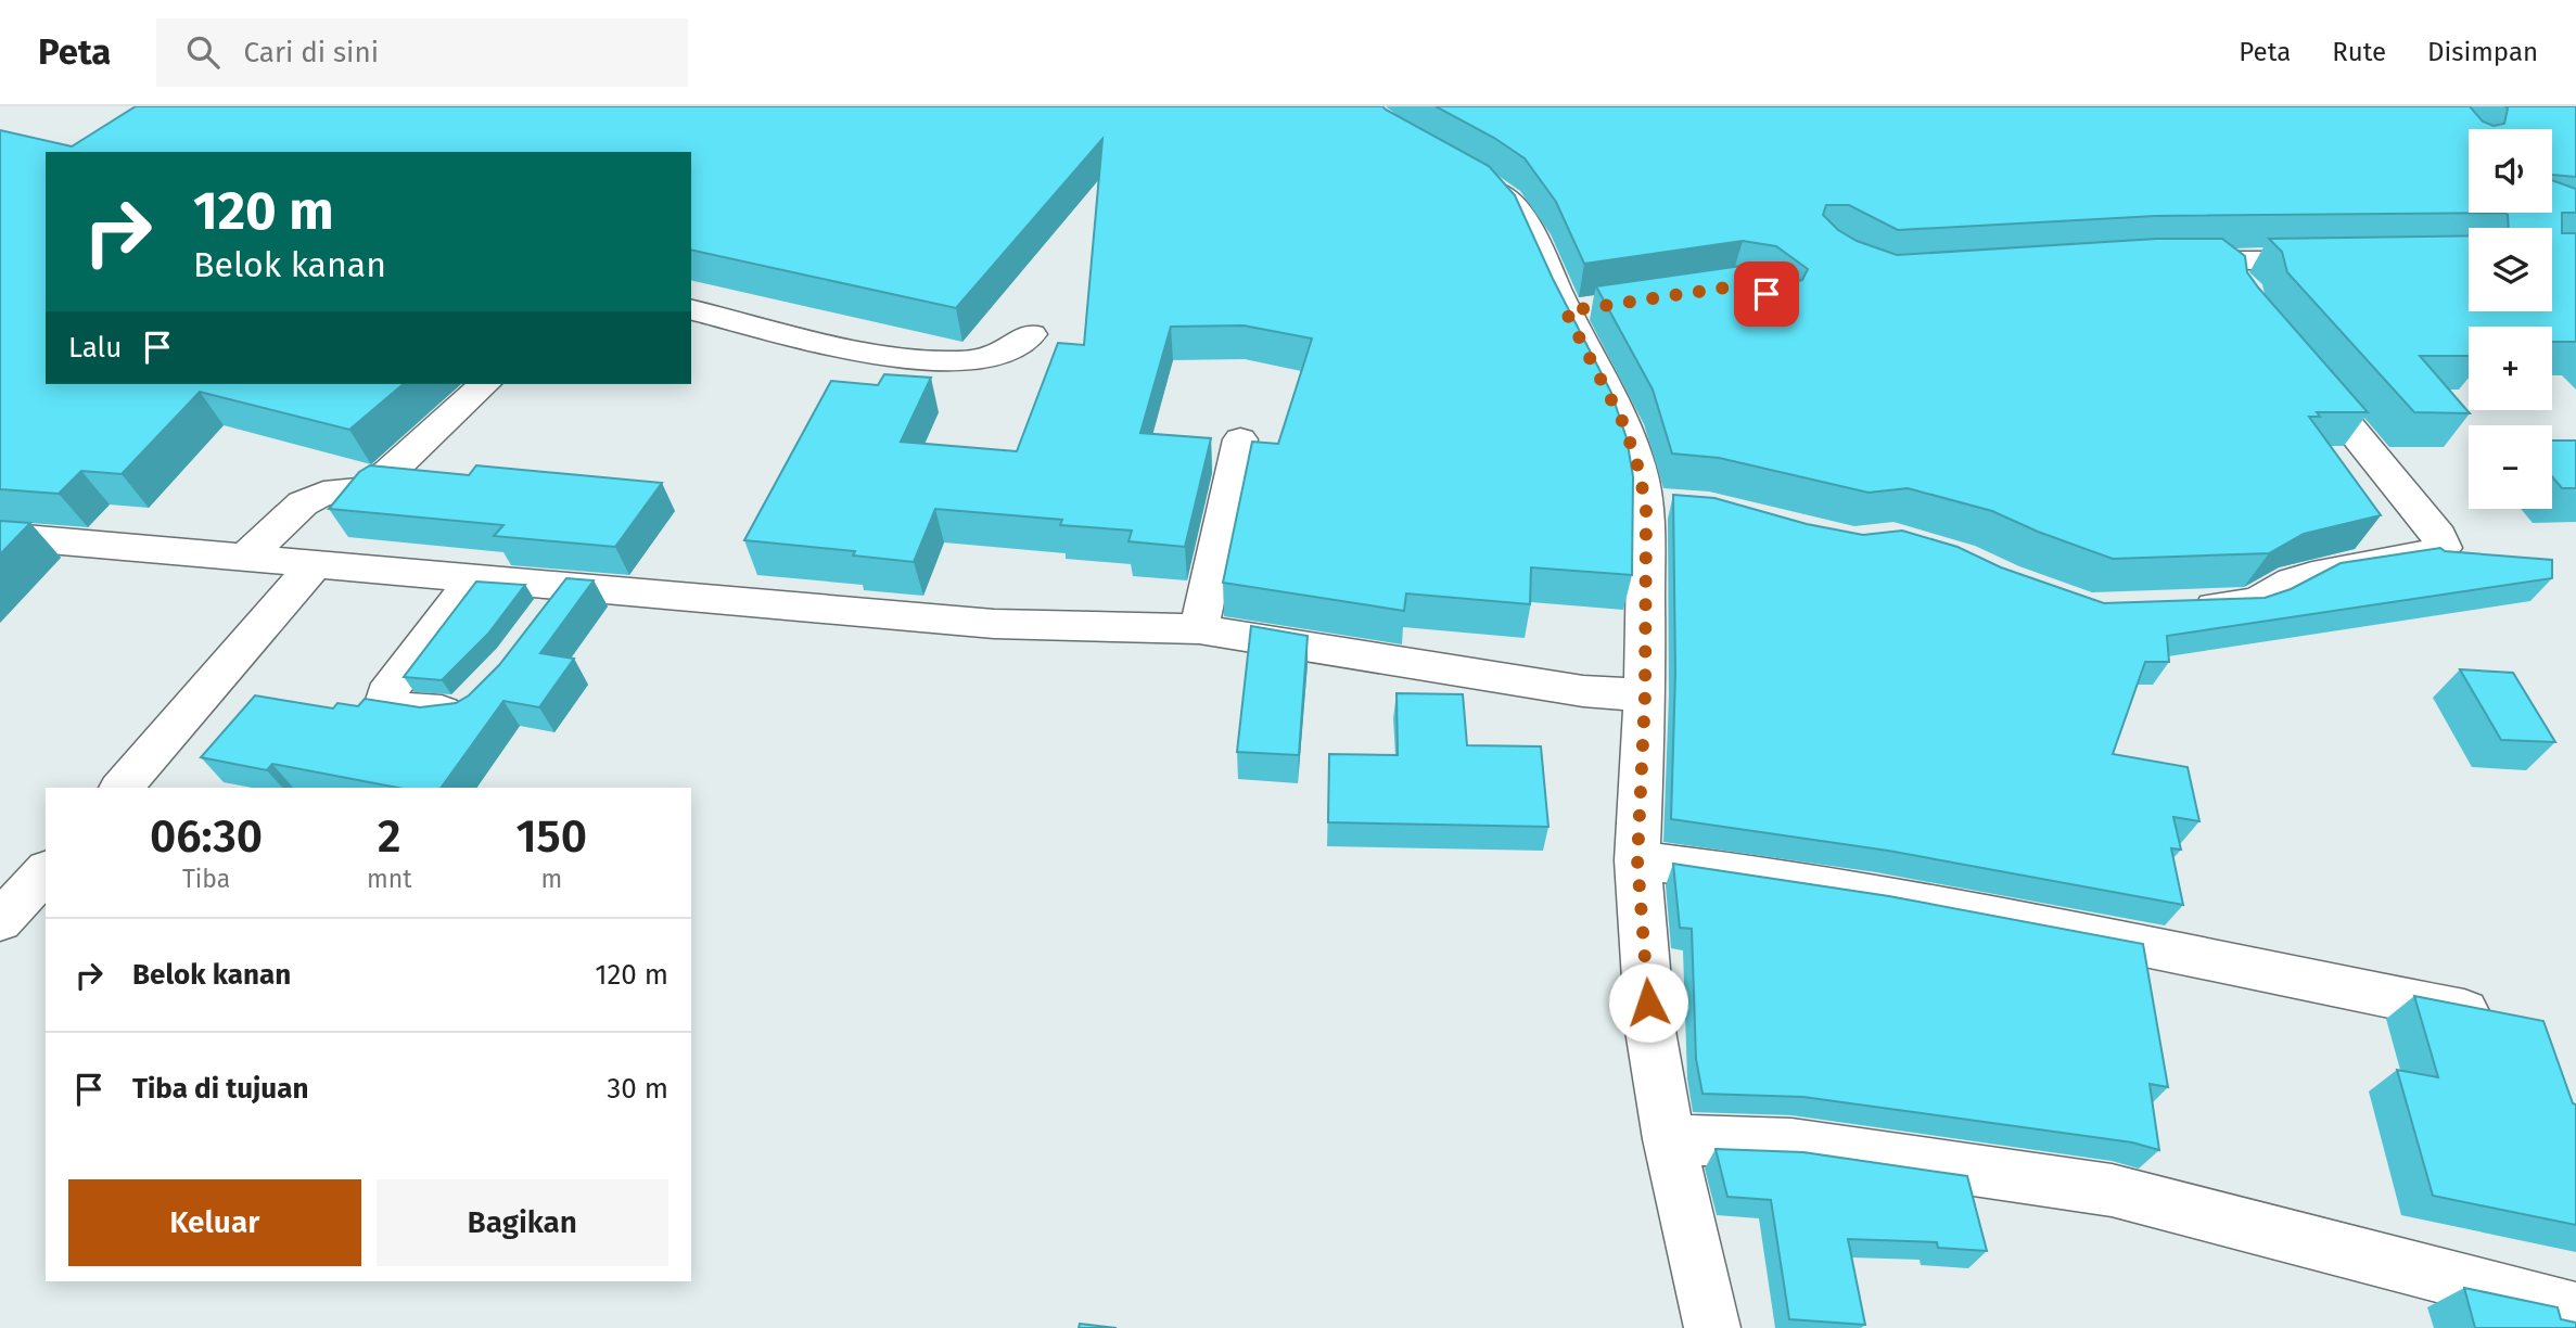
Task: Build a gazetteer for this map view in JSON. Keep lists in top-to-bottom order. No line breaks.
{"page":{"header":"Peta","search":"Cari di sini","nav":["Peta","Rute","Disimpan"],"map_buttons":["+","−"],"turn":["120 m","Belok kanan"],"then":"Lalu","eta":["06:30","Tiba","2","mnt","150","m"],"list":[{"name":"Belok kanan","value":"120 m"},{"name":"Tiba di tujuan","value":"30 m"}],"buttons":["Keluar","Bagikan"]}}
